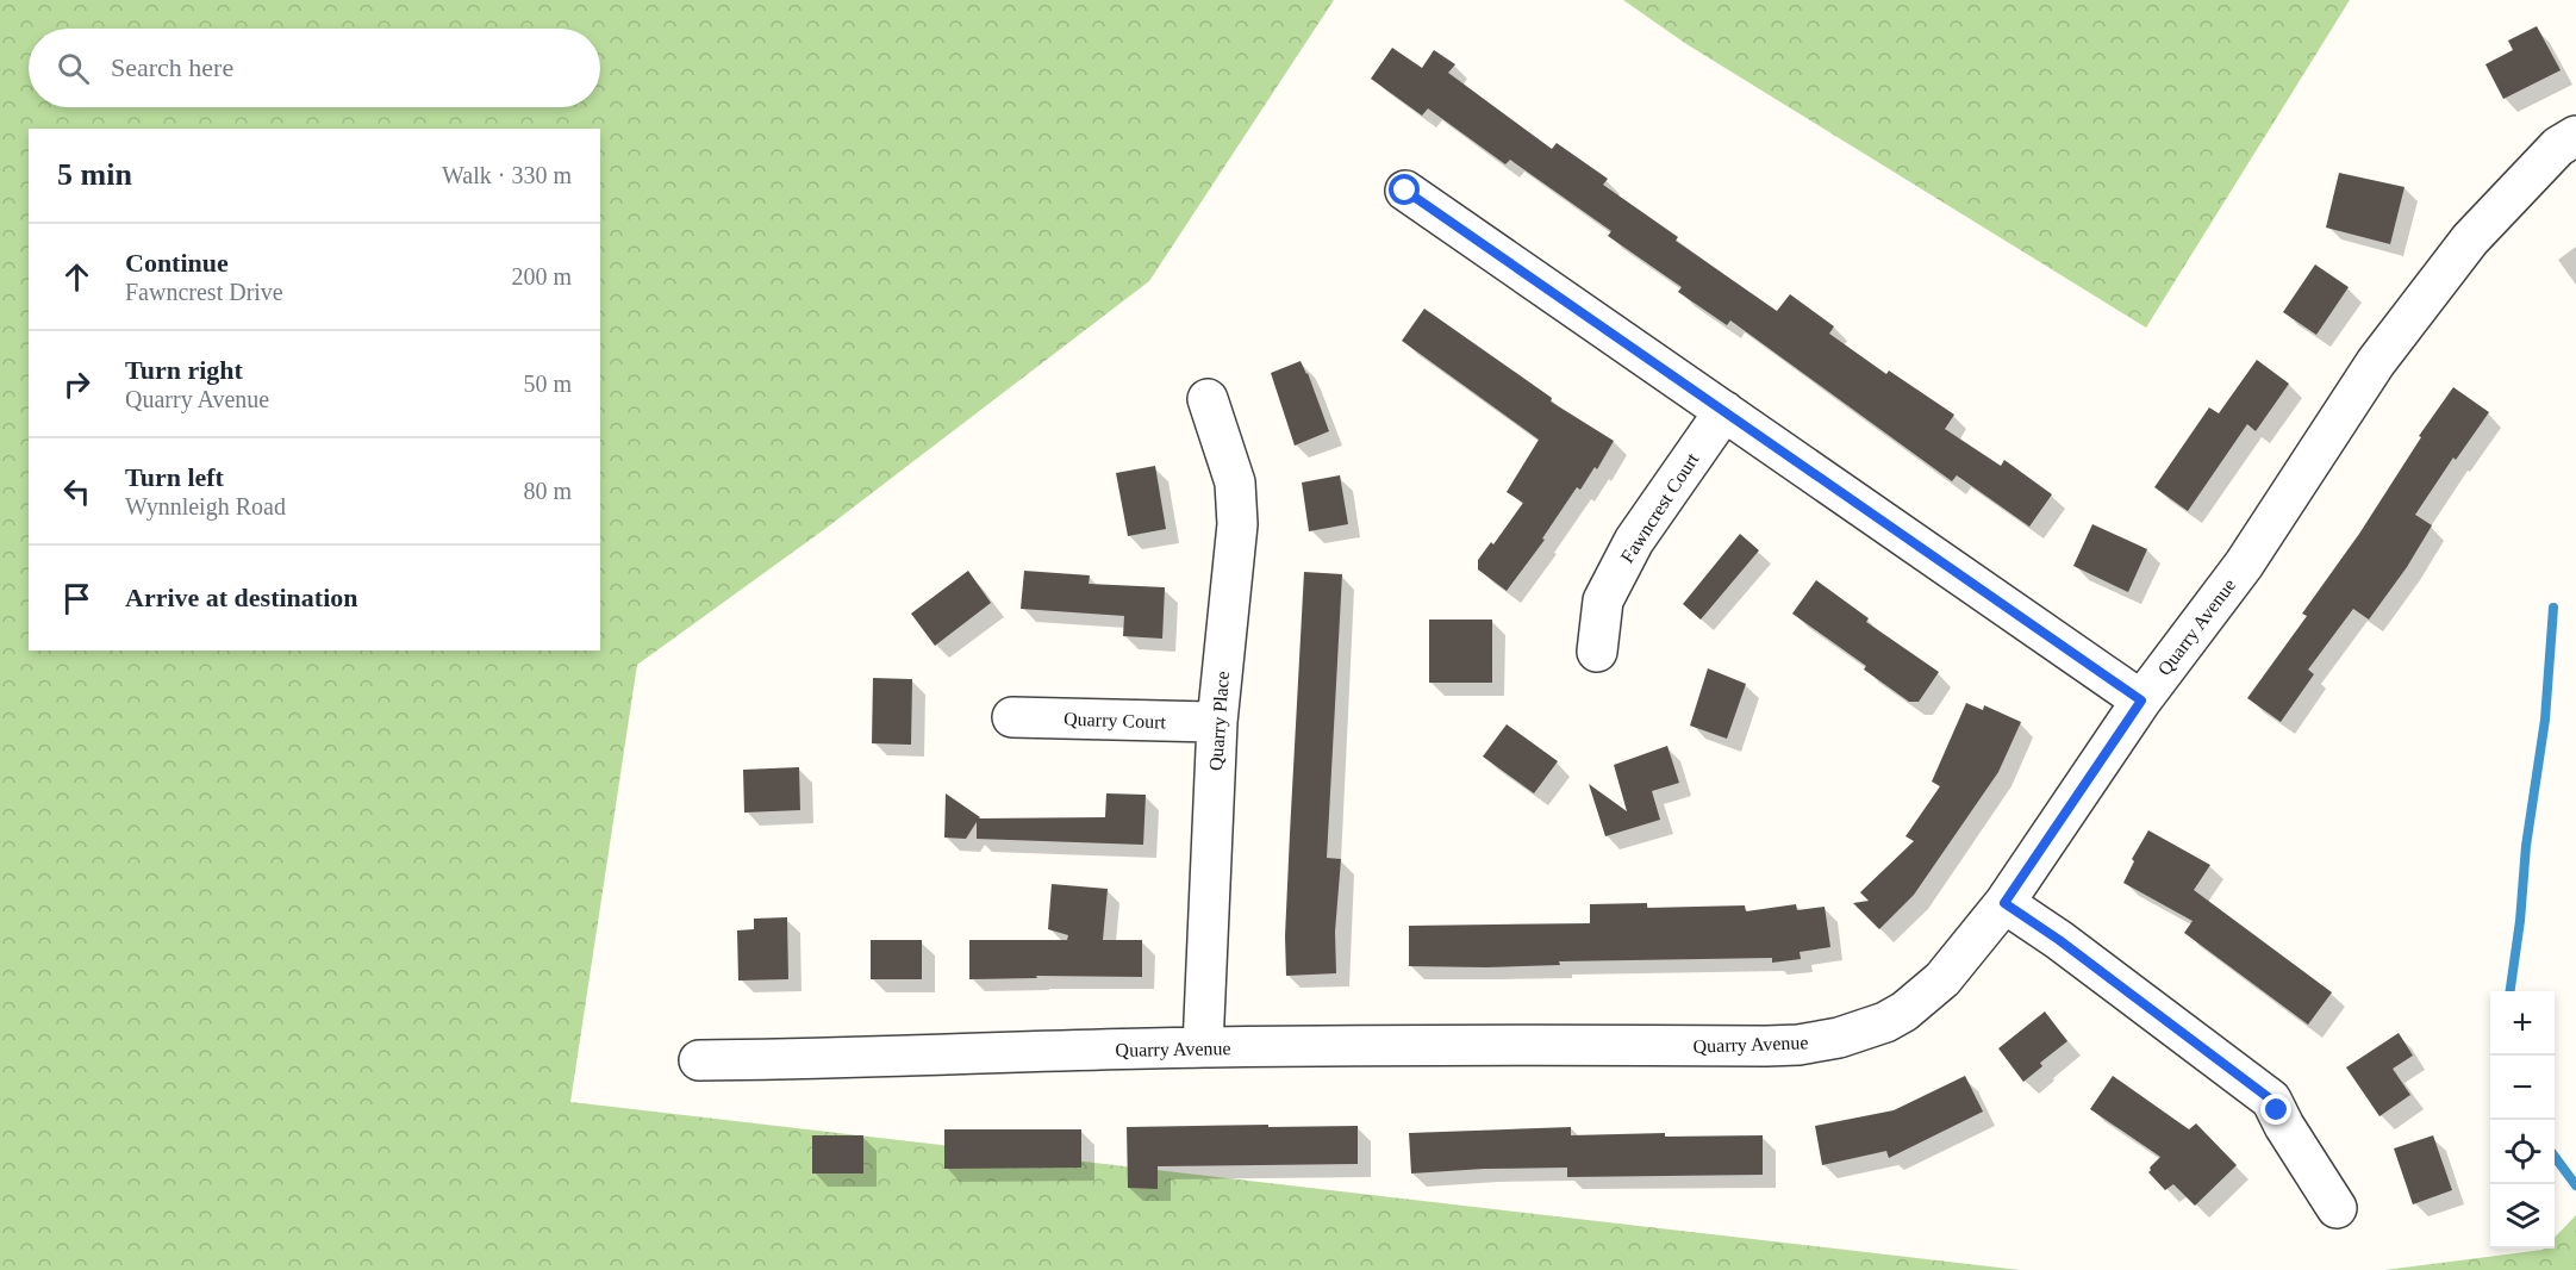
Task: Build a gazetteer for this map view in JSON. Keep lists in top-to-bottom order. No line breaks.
{"streets":{"street":["Fawncrest Court","Quarry Avenue","Quarry Court","Quarry Place"]},"crossings":[["Quarry Avenue","Quarry Place"],["Quarry Court","Quarry Place"]],"page":{"search":"Search here","heading":["5 min","Walk · 330 m"],"list":[["Continue","Fawncrest Drive","200 m"],["Turn right","Quarry Avenue","50 m"],["Turn left","Wynnleigh Road","80 m"],"Arrive at destination"],"map_buttons":["+","−"]}}
